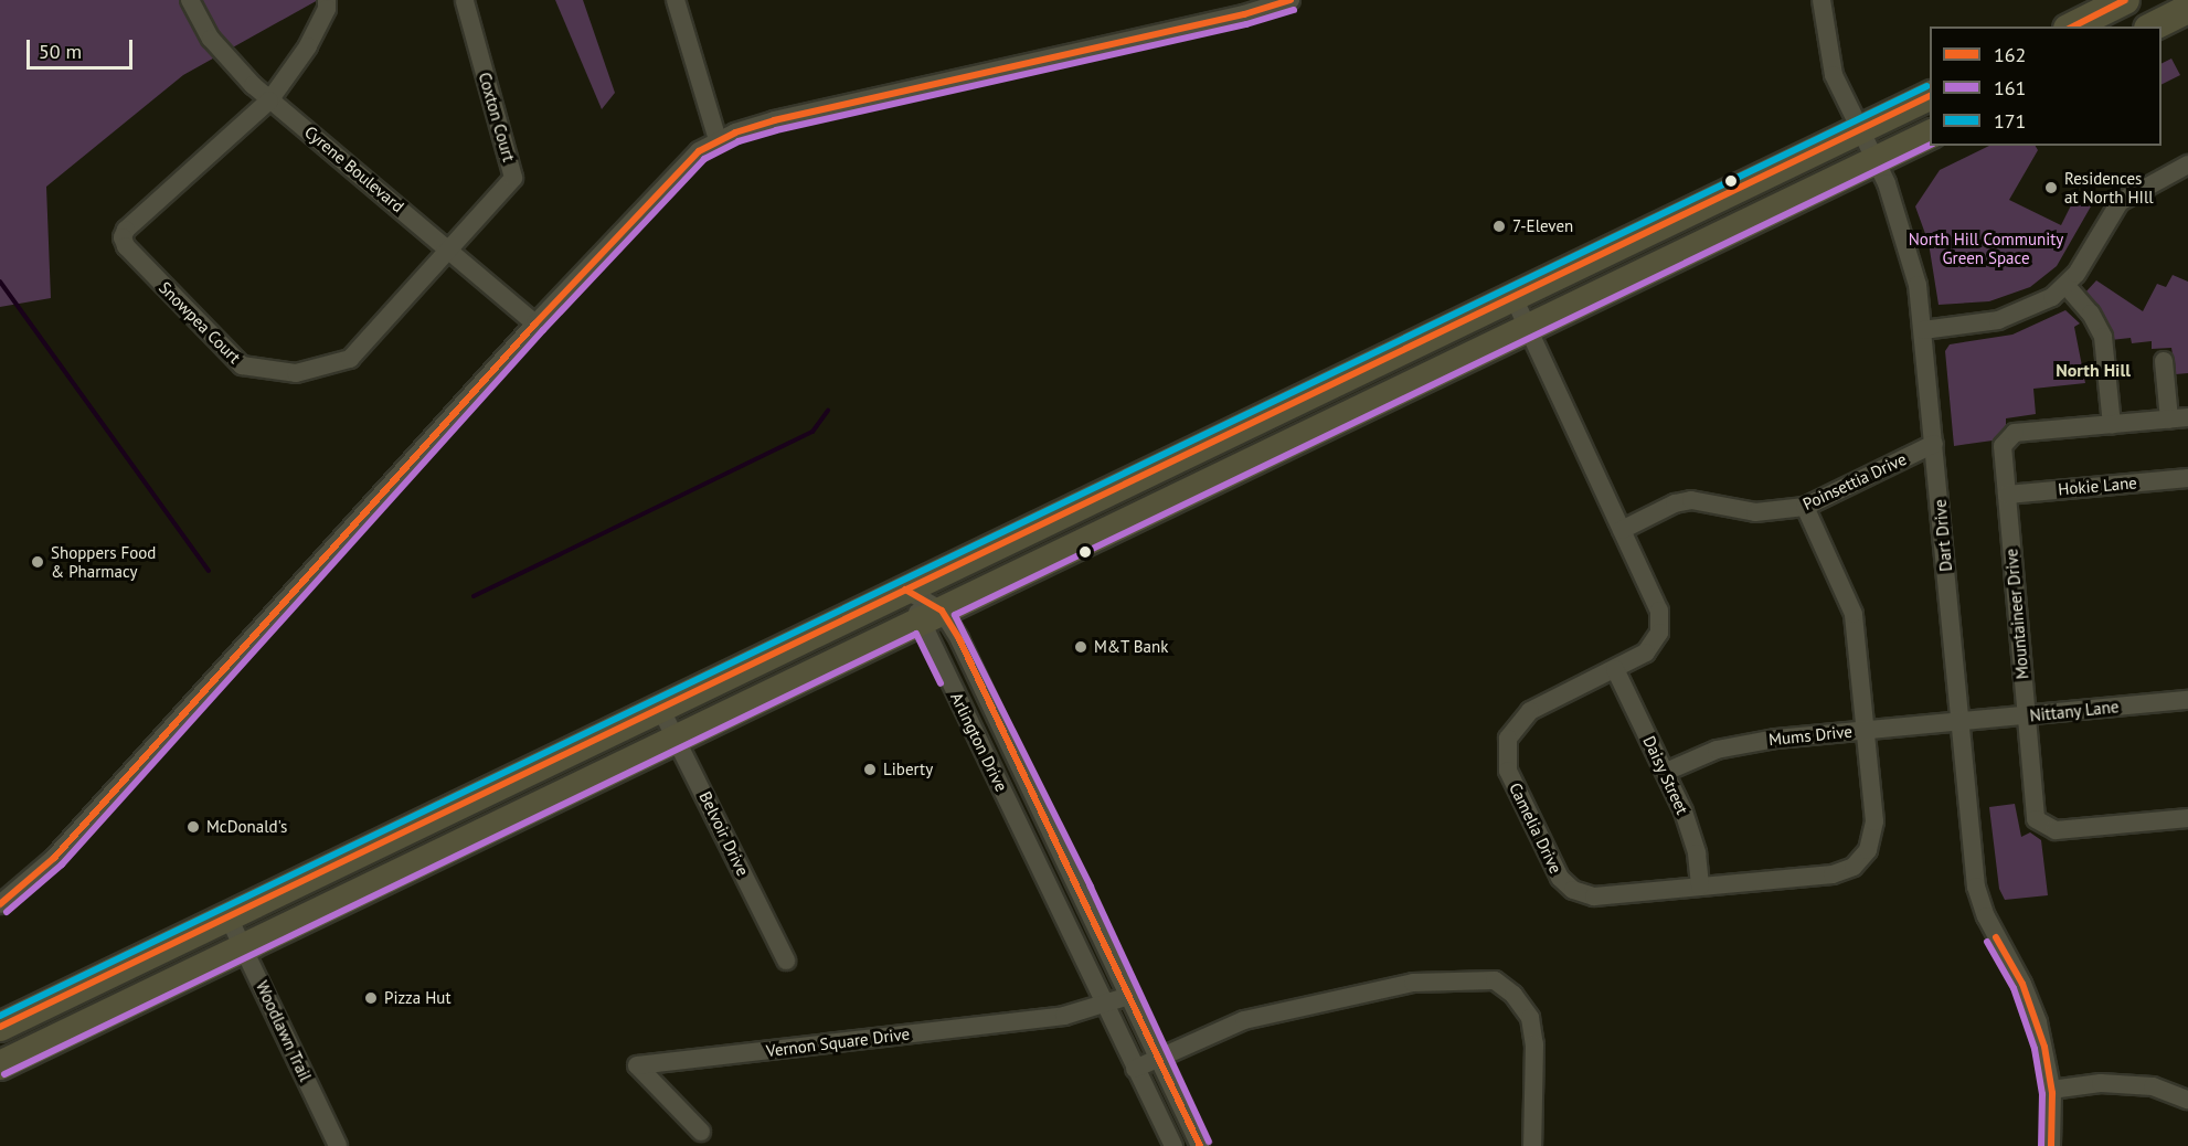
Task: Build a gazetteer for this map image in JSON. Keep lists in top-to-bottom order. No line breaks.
{"streets":{"street":["Coxton Court","Cyrene Boulevard","Snowpea Court","Poinsettia Drive","Hokie Lane","Dart Drive","Mountaineer Drive","Nittany Lane","Mums Drive","Arlington Drive","Daisy Street","Camelia Drive","Belvoir Drive","Woodlawn Trail","Vernon Square Drive"]},"crossings":[["Coxton Court","Cyrene Boulevard"],["Coxton Court","Snowpea Court"],["Cyrene Boulevard","Snowpea Court"],["Poinsettia Drive","Dart Drive"],["Poinsettia Drive","Camelia Drive"],["Hokie Lane","Mountaineer Drive"],["Dart Drive","Nittany Lane"],["Dart Drive","Mums Drive"],["Mountaineer Drive","Nittany Lane"],["Nittany Lane","Mums Drive"],["Mums Drive","Daisy Street"],["Mums Drive","Camelia Drive"],["Arlington Drive","Vernon Square Drive"],["Daisy Street","Camelia Drive"]],"districts":["North Hill"],"parks":["North Hill Community Green Space"],"places":["Residences at North HIll","7-Eleven","Shoppers Food & Pharmacy","M&T Bank","Liberty","McDonald's","Pizza Hut"],"lines":["transit line 162","transit line 161","transit line 171"],"legend":["162","161","171"],"scale_bar":"50 m"}
